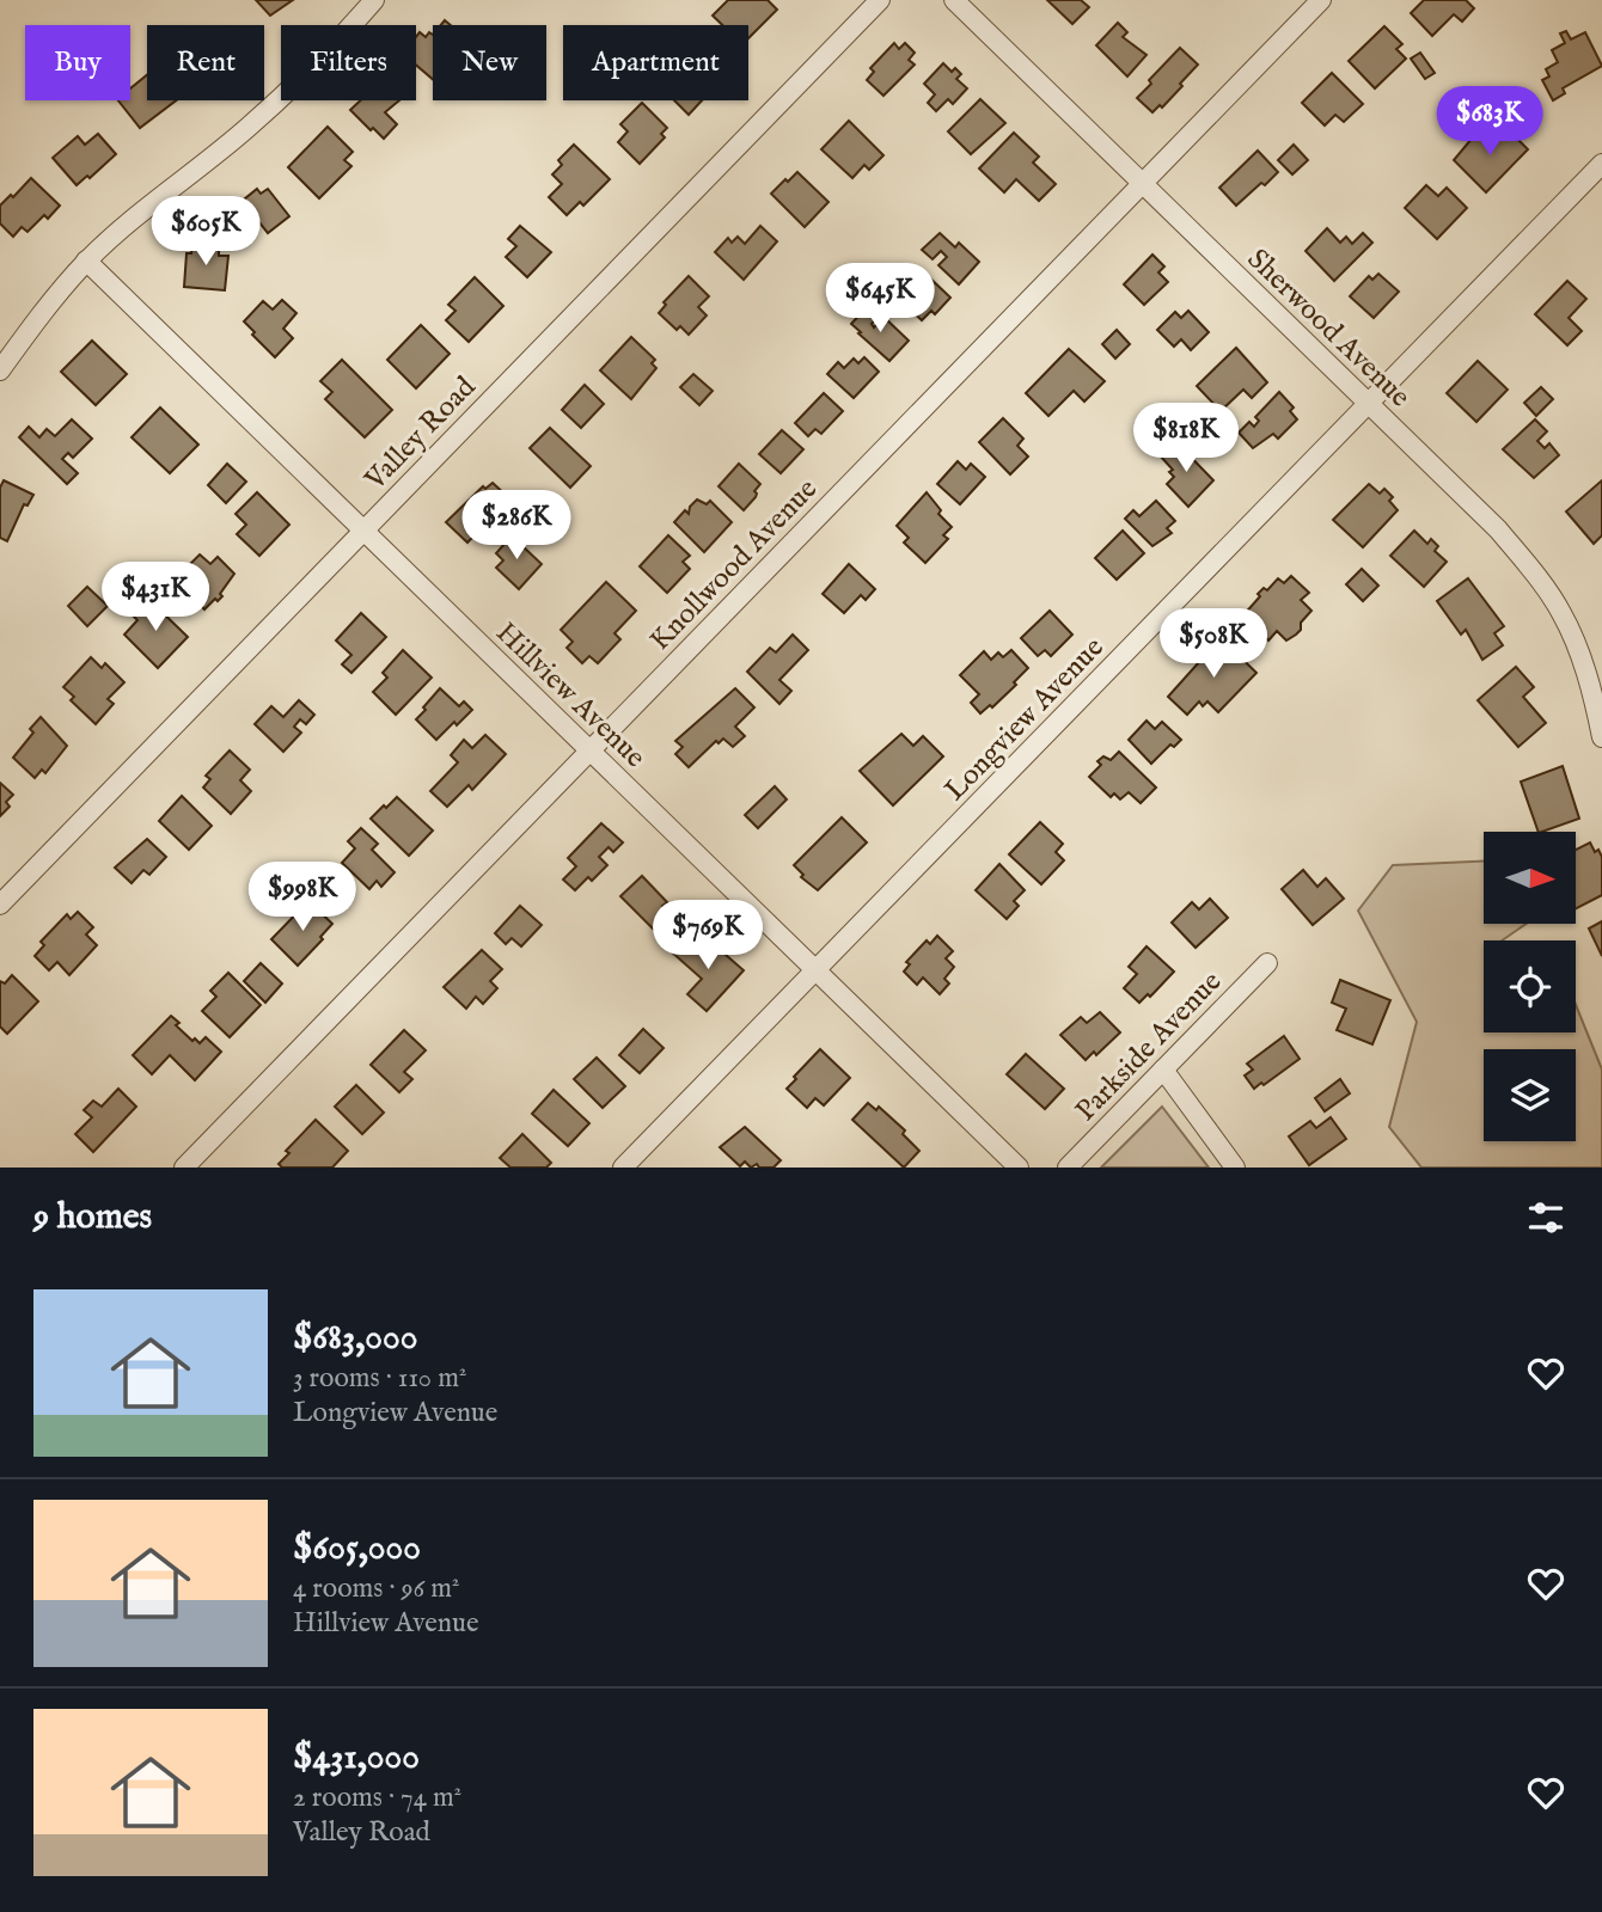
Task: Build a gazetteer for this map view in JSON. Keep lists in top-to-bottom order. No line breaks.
{"streets":{"street":["Sherwood Avenue","Valley Road","Knollwood Avenue","Hillview Avenue","Longview Avenue","Parkside Avenue"]},"crossings":[["Sherwood Avenue","Knollwood Avenue"],["Sherwood Avenue","Longview Avenue"],["Valley Road","Hillview Avenue"],["Knollwood Avenue","Hillview Avenue"],["Hillview Avenue","Longview Avenue"]],"north":"right","page":{"chip":["Buy","Rent","Filters","New","Apartment"],"price":["$683K","$605K","$645K","$818K","$286K","$431K","$508K","$998K","$769K"],"heading":"9 homes","list":[{"name":"$683,000","note":"3 rooms · 110 m² · Longview Avenue"},{"name":"$605,000","note":"4 rooms · 96 m² · Hillview Avenue"},{"name":"$431,000","note":"2 rooms · 74 m² · Valley Road"}]}}
